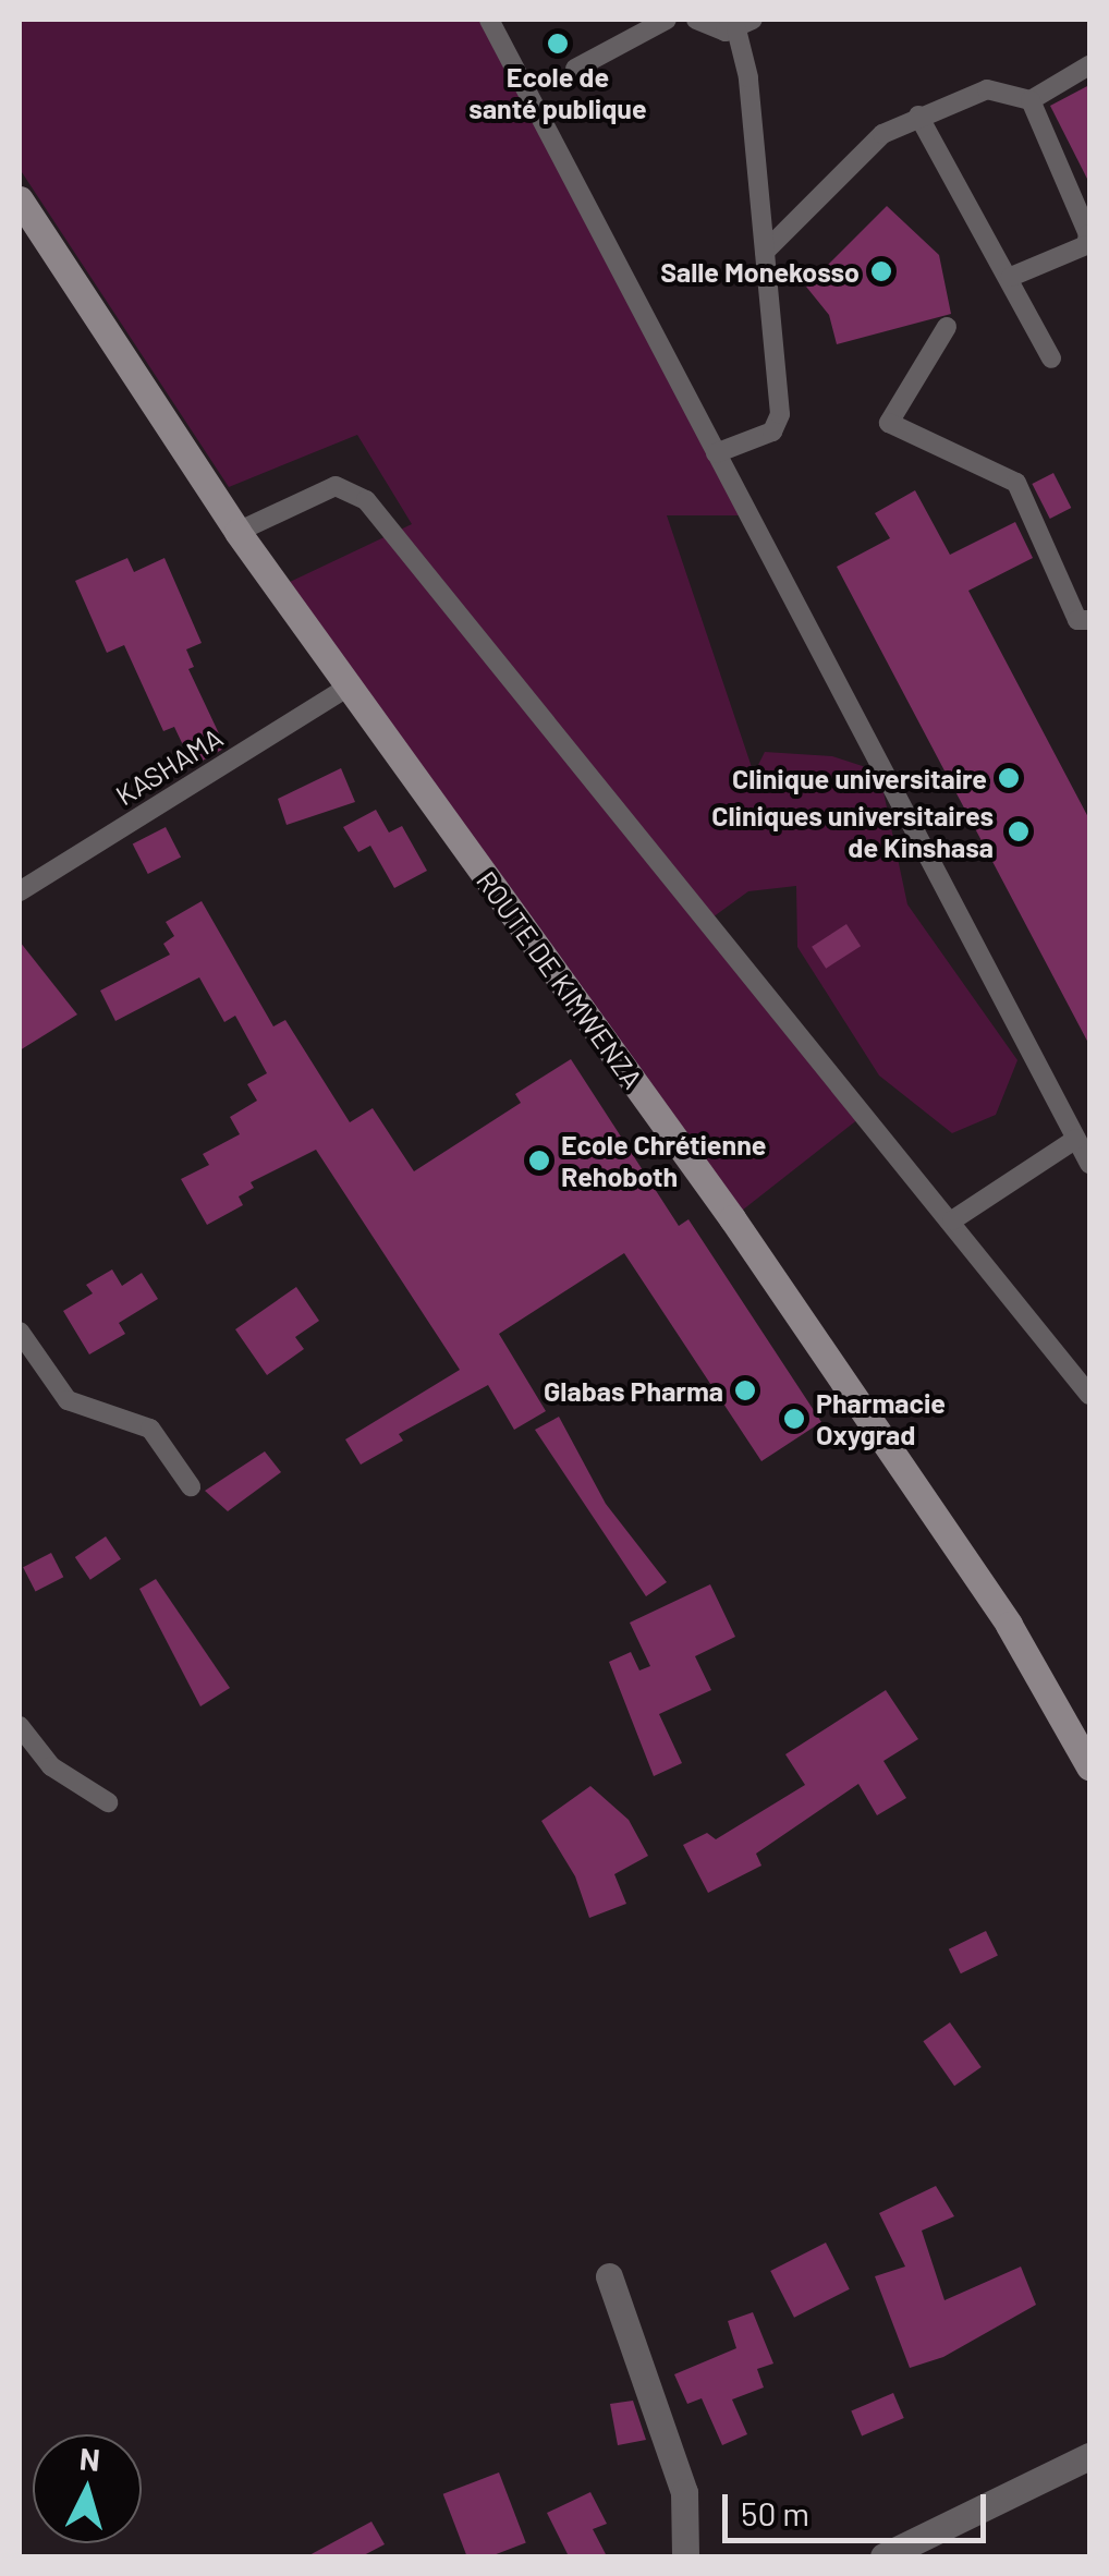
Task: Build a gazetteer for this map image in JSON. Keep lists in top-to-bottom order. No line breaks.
{"streets":{"street":["ROUTE DE KIMWENZA"],"lane":["KASHAMA"]},"crossings":[["KASHAMA","ROUTE DE KIMWENZA"]],"places":["Ecole de santé publique","Salle Monekosso","Clinique universitaire","Cliniques universitaires de Kinshasa","Ecole Chrétienne Rehoboth","Glabas Pharma","Pharmacie Oxygrad"],"scale_bar":"50 m","north":"top"}
